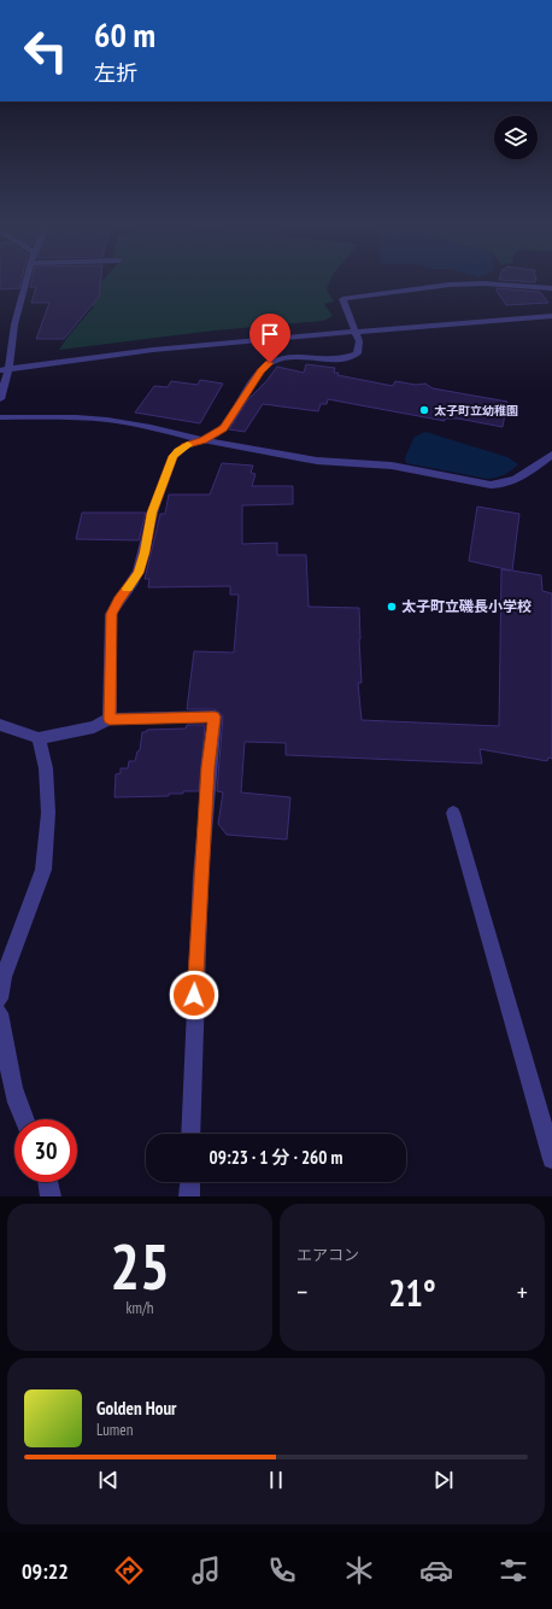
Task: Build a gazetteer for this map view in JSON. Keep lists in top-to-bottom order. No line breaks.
{"places":["太子町立幼稚園","太子町立磯長小学校"],"page":{"turn":["60 m","左折"],"limit":"30","trip":"09:23 · 1 分 · 260 m","tile":[["25","km/h"],"エアコン"],"heat":["−","21°","+"],"song":["Golden Hour","Lumen"],"tabs":"09:22"}}
